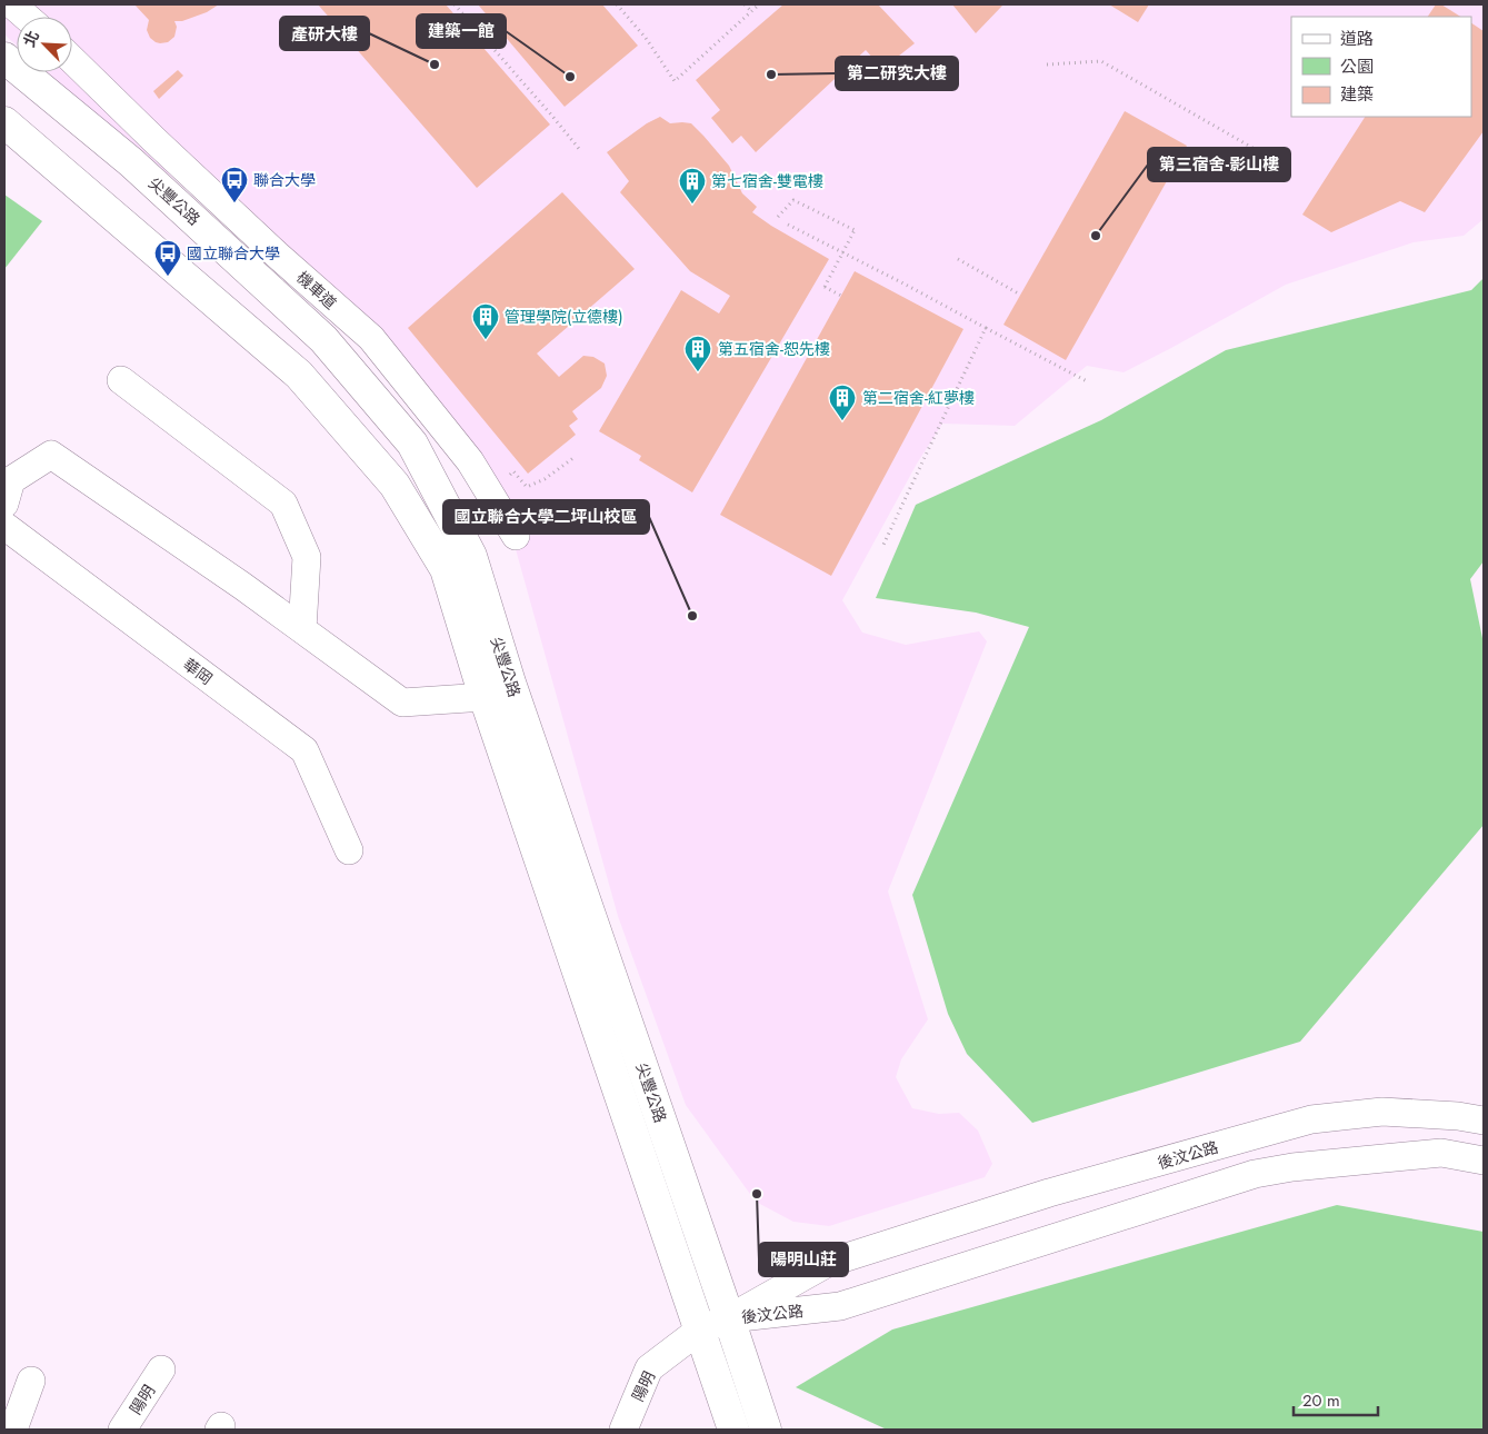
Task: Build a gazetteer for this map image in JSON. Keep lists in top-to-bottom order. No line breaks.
{"streets":{"main road":["尖豐公路"],"street":["機車道","華岡","後汶公路","陽明"]},"crossings":[["尖豐公路","後汶公路"],["尖豐公路","陽明"],["後汶公路","陽明"]],"places":{"other":["產研大樓","第二研究大樓","建築一館","第三宿舍-影山樓","國立聯合大學二坪山校區","陽明山莊"],"bus stop":["聯合大學","國立聯合大學"],"building":["第七宿舍-雙電樓","管理學院(立德樓)","第五宿舍-恕先樓","第二宿舍-紅夢樓"]},"legend":["道路","公園","建築"],"scale_bar":"20 m","north":"top left"}
